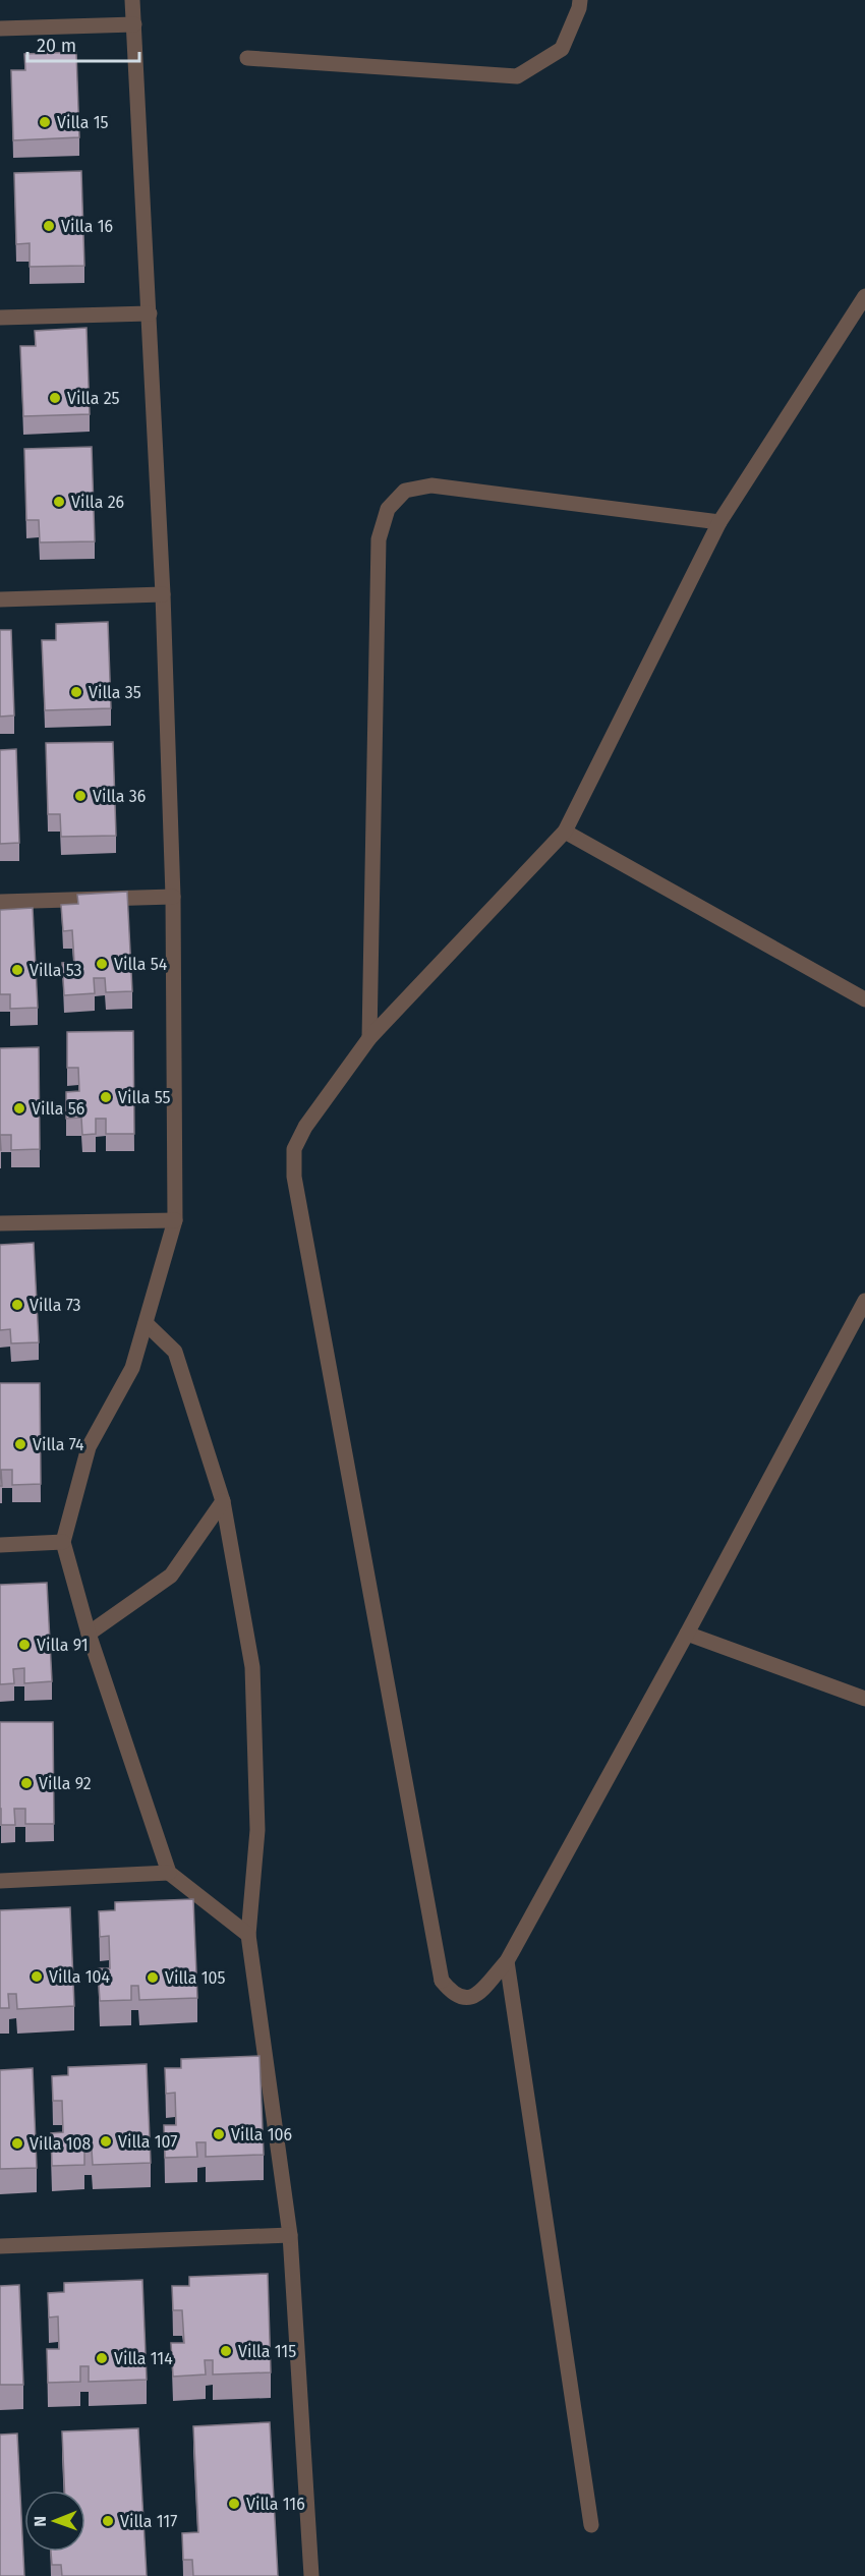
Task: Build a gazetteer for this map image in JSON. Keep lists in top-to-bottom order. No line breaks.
{"places":["Villa 15","Villa 16","Villa 25","Villa 26","Villa 35","Villa 36","Villa 54","Villa 53","Villa 55","Villa 56","Villa 73","Villa 74","Villa 91","Villa 92","Villa 104","Villa 105","Villa 106","Villa 107","Villa 108","Villa 115","Villa 114","Villa 116","Villa 117"],"scale_bar":"20 m","north":"left"}
